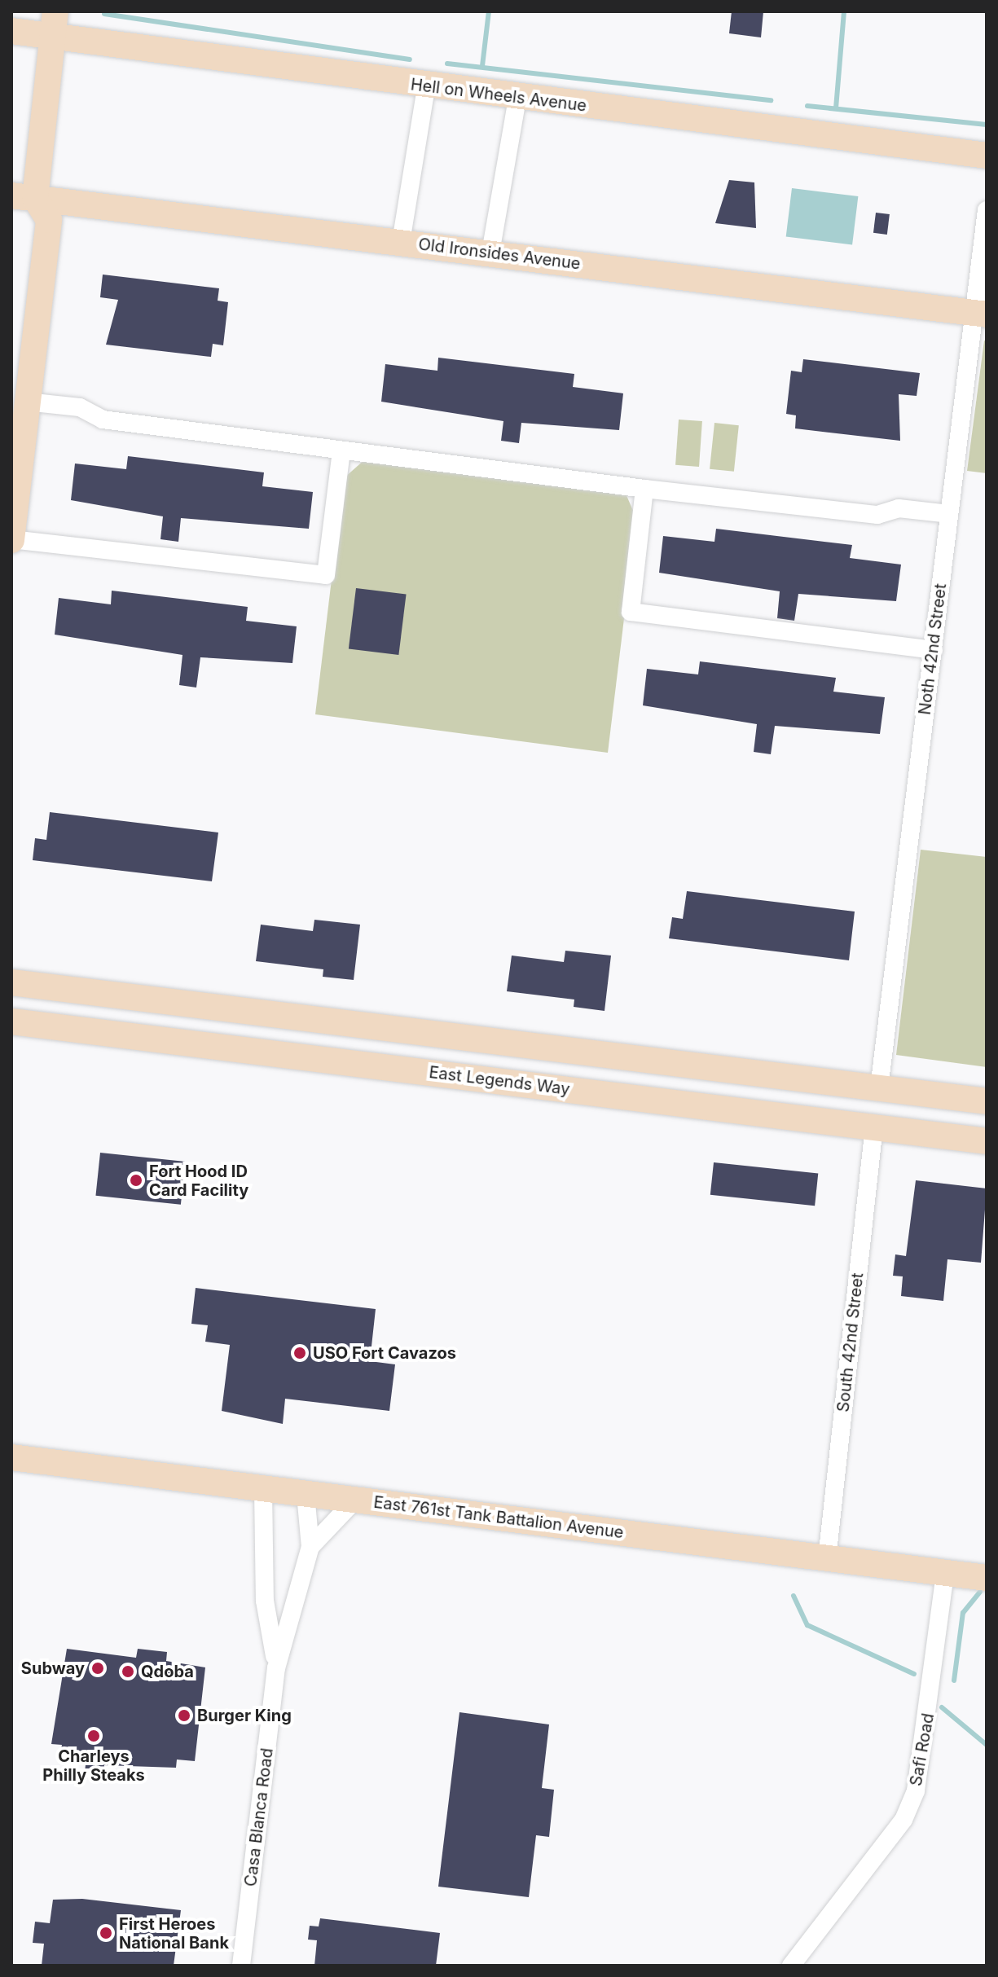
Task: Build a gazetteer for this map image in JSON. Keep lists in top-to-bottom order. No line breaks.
{"streets":{"street":["Hell on Wheels Avenue","Old Ironsides Avenue","Noth 42nd Street","East Legends Way","South 42nd Street","East 761st Tank Battalion Avenue","Safi Road","Casa Blanca Road"]},"crossings":[["Old Ironsides Avenue","Noth 42nd Street"],["East Legends Way","South 42nd Street"],["South 42nd Street","East 761st Tank Battalion Avenue"],["East 761st Tank Battalion Avenue","Safi Road"],["East 761st Tank Battalion Avenue","Casa Blanca Road"]],"places":["Fort Hood ID Card Facility","USO Fort Cavazos","Subway","Qdoba","Burger King","Charleys Philly Steaks","First Heroes National Bank"]}
